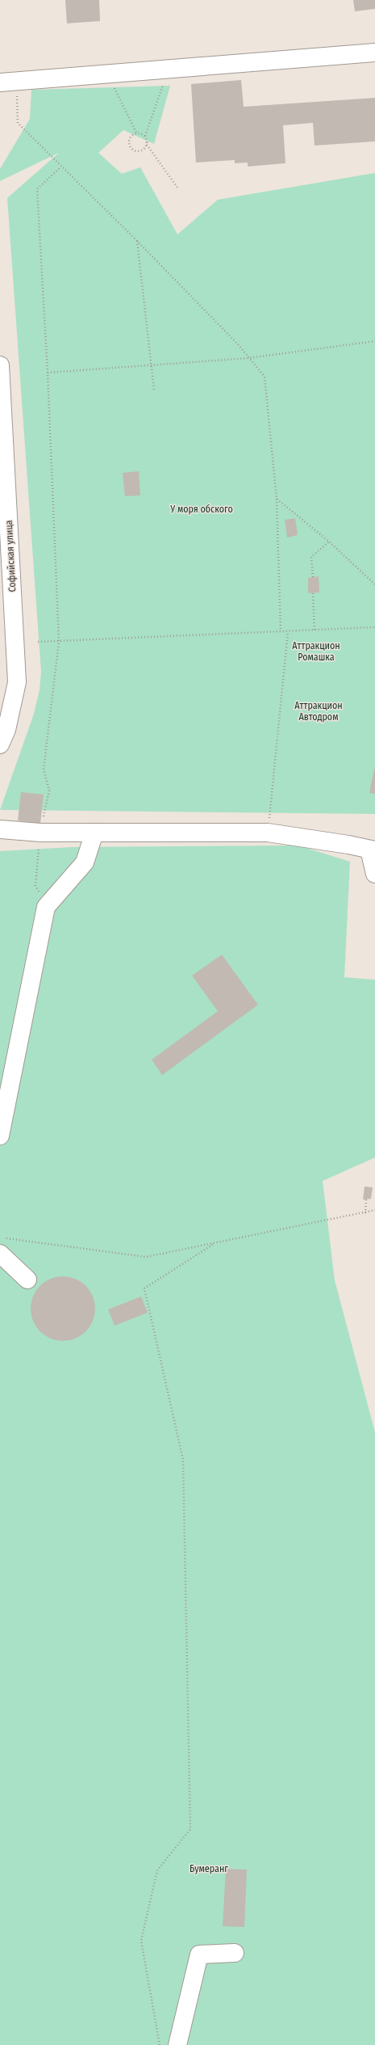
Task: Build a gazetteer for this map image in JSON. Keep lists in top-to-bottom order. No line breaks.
{"streets":{"main road":["Софийская улица"]},"parks":["У моря обского","Аттракцион Ромашка","Аттракцион Автодром","Бумеранг"]}
